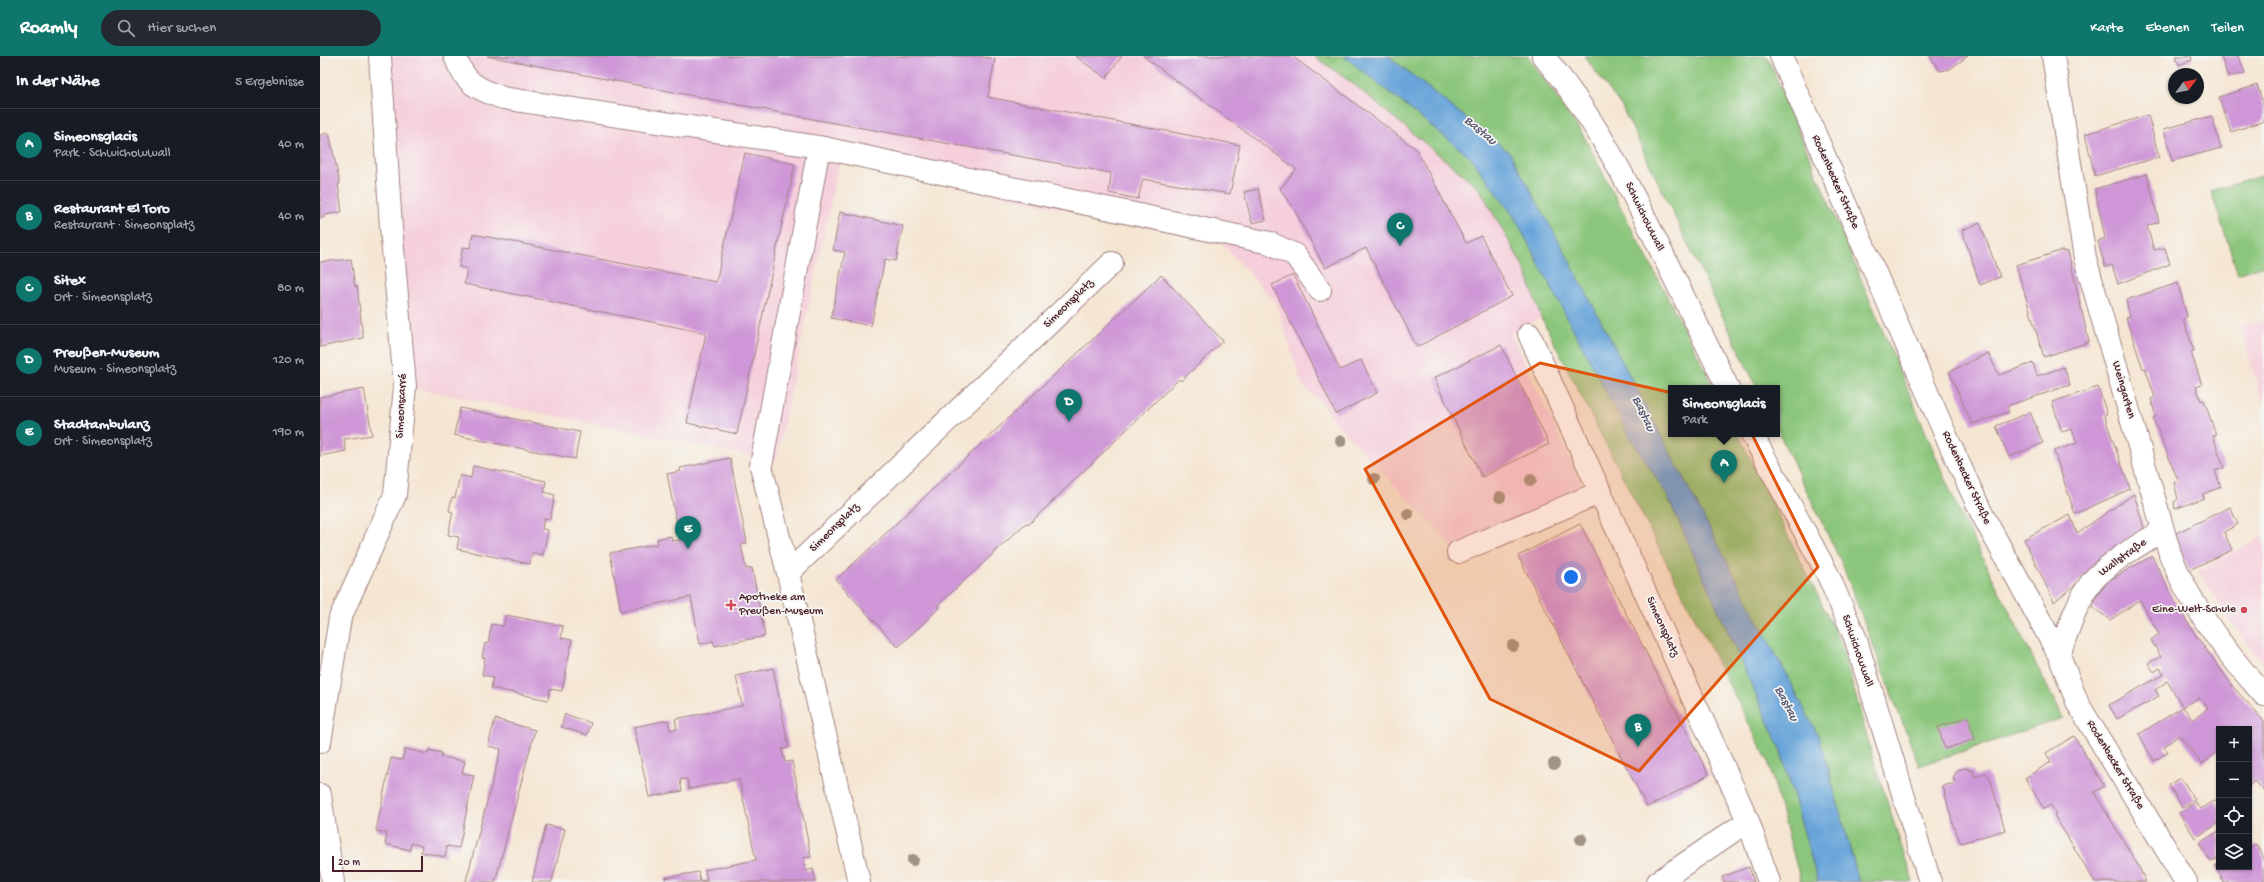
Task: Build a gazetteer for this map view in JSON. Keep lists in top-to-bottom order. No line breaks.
{"streets":{"street":["Rodenbecker Straße","Schwichowwall","Simeonsplatz","Weingarten","Simeonscarré","Wallstraße"]},"crossings":[["Rodenbecker Straße","Wallstraße"],["Weingarten","Wallstraße"]],"water":["Bastau"],"places":{"health":["Apotheke am Preußen-Museum"],"other":["Eine-Welt-Schule"]},"scale_bar":"20 m","north":"top right","page":{"header":"Roamly","search":"Hier suchen","nav":["Karte","Ebenen","Teilen"],"heading":["In der Nähe","5 Ergebnisse"],"list":[{"mark":"A","name":"Simeonsglacis","note":"Park · Schwichowwall","value":"40 m"},{"mark":"B","name":"Restaurant El Toro","note":"Restaurant · Simeonsplatz","value":"40 m"},{"mark":"C","name":"Sitex","note":"Ort · Simeonsplatz","value":"80 m"},{"mark":"D","name":"Preußen-Museum","note":"Museum · Simeonsplatz","value":"120 m"},{"mark":"E","name":"Stadtambulanz","note":"Ort · Simeonsplatz","value":"190 m"}],"pins":["C","D","A","E","B"],"popup":["Simeonsglacis","Park"],"map_buttons":["+","−"],"scale":"20 m"}}
